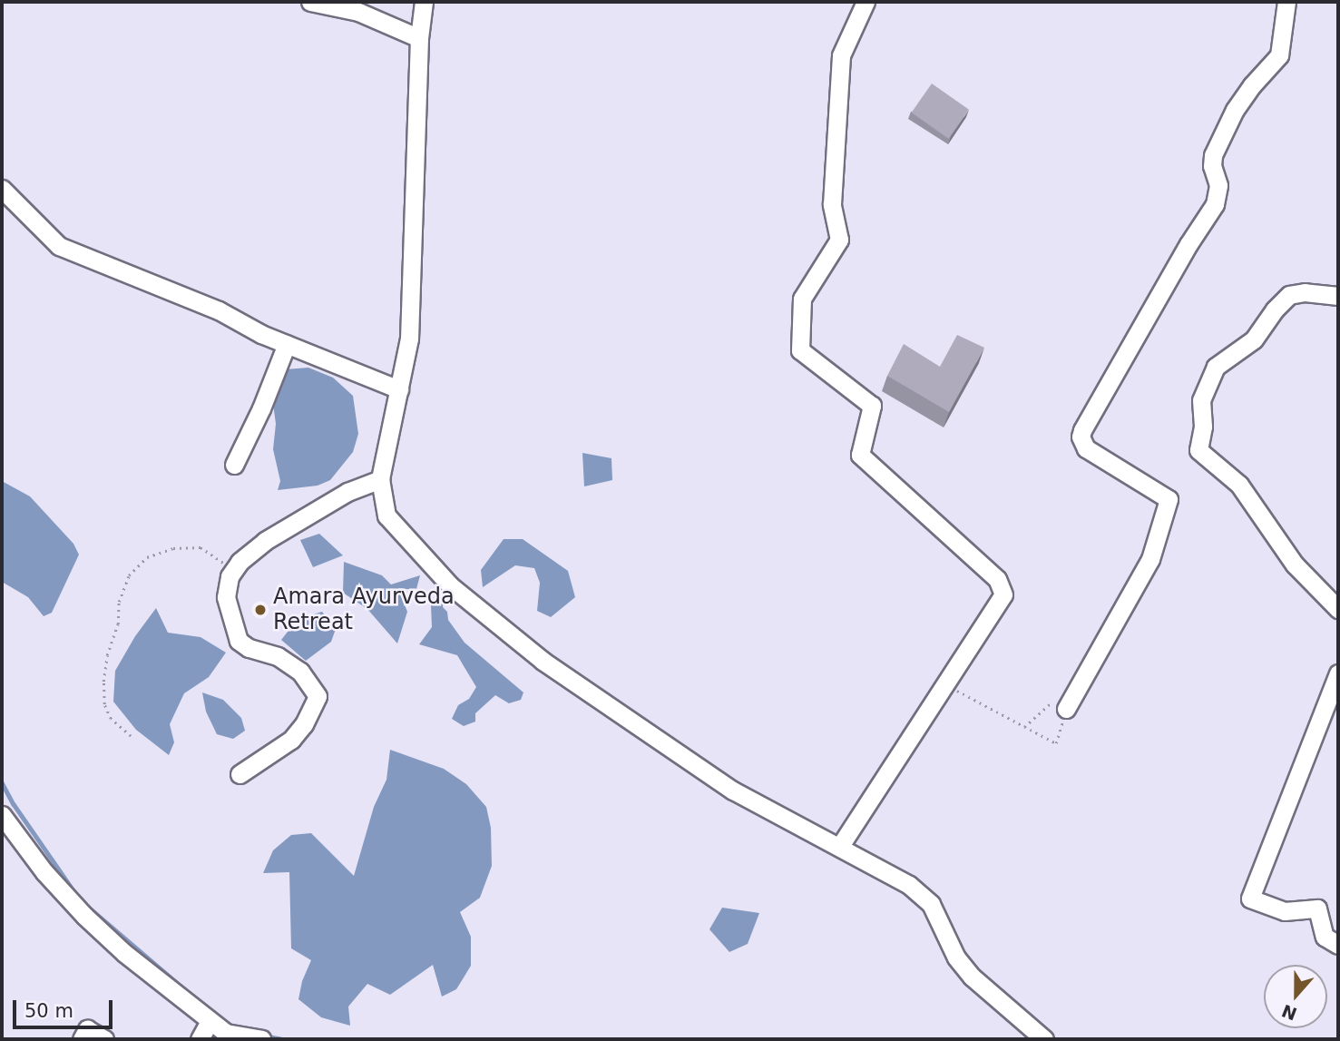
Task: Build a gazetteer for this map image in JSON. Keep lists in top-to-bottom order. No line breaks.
{"places":["Amara Ayurveda Retreat"],"scale_bar":"50 m","north":"bottom"}
